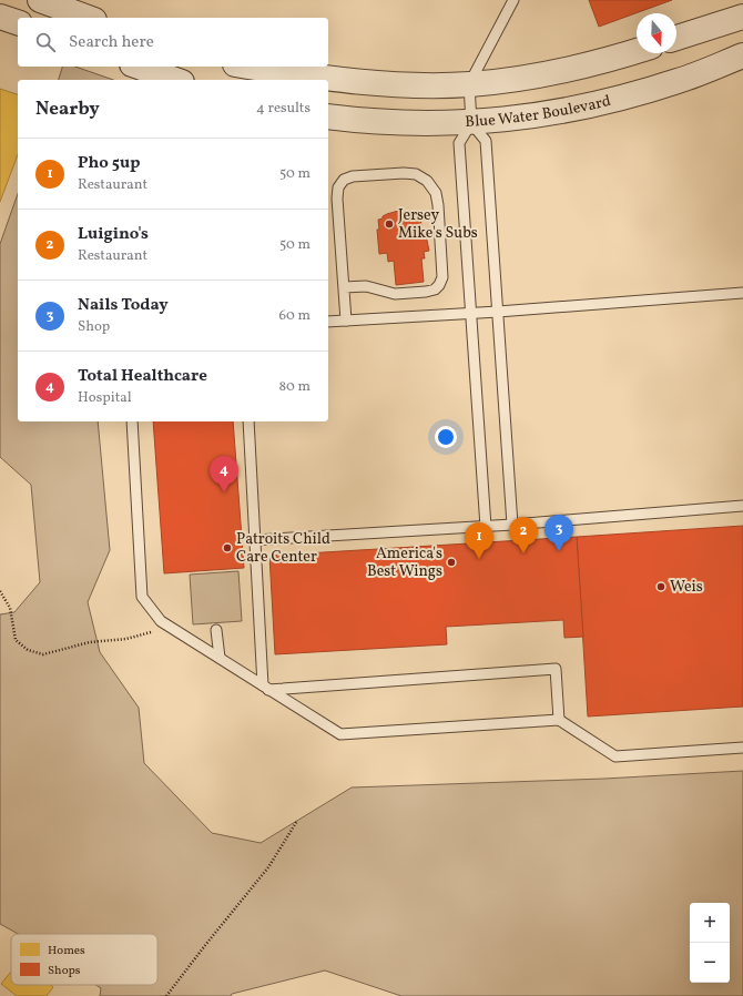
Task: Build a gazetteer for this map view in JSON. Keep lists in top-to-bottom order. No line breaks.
{"streets":{"street":["Blue Water Boulevard"]},"places":["Jersey Mike's Subs","Patroits Child Care Center","America's Best Wings","Weis"],"legend":["Homes","Shops"],"north":"bottom","page":{"search":"Search here","heading":["Nearby","4 results"],"list":[{"mark":"1","name":"Pho 5up","note":"Restaurant","value":"50 m"},{"mark":"2","name":"Luigino's","note":"Restaurant","value":"50 m"},{"mark":"3","name":"Nails Today","note":"Shop","value":"60 m"},{"mark":"4","name":"Total Healthcare","note":"Hospital","value":"80 m"}],"pins":["4","3","2","1"],"map_buttons":["+","−"]}}
